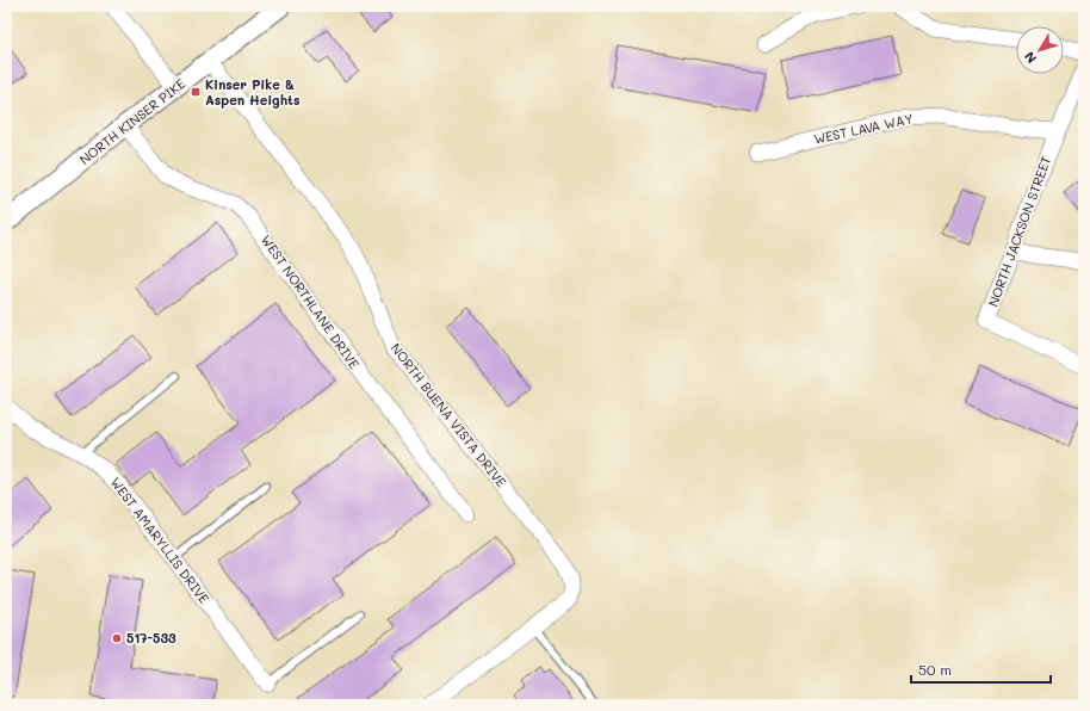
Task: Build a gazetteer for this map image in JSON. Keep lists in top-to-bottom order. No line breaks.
{"streets":{"street":["NORTH KINSER PIKE","WEST LAVA WAY","NORTH JACKSON STREET","WEST NORTHLANE DRIVE","NORTH BUENA VISTA DRIVE","WEST AMARYLLIS DRIVE"]},"crossings":[["NORTH KINSER PIKE","WEST NORTHLANE DRIVE"],["NORTH KINSER PIKE","NORTH BUENA VISTA DRIVE"],["WEST LAVA WAY","NORTH JACKSON STREET"]],"places":{"transit":["Kinser Pike & Aspen Heights"],"other":["517-533"]},"scale_bar":"50 m","north":"bottom left"}
